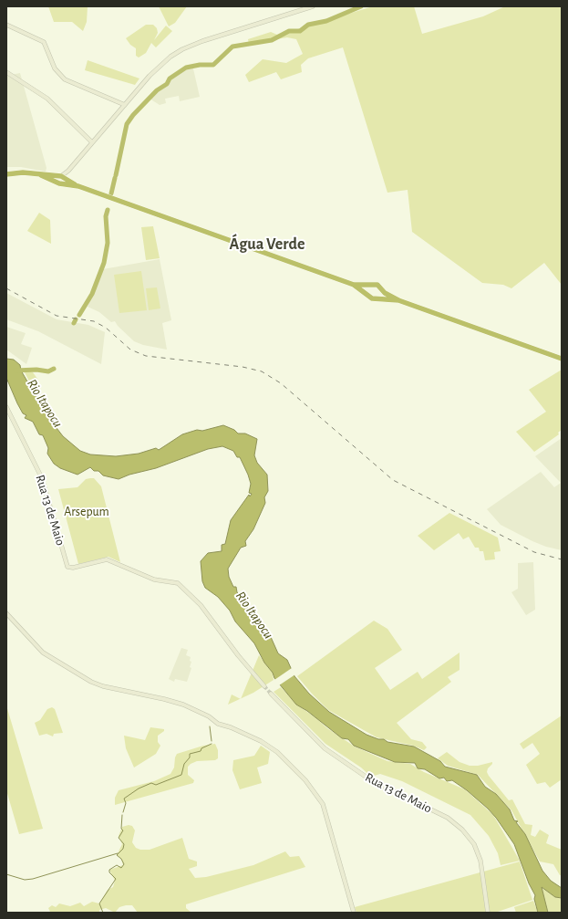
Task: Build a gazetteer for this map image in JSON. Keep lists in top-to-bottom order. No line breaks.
{"streets":{"main road":["Rua 13 de Maio"]},"districts":["Água Verde"],"water":["Rio Itapocu"],"parks":["Arsepum"]}
